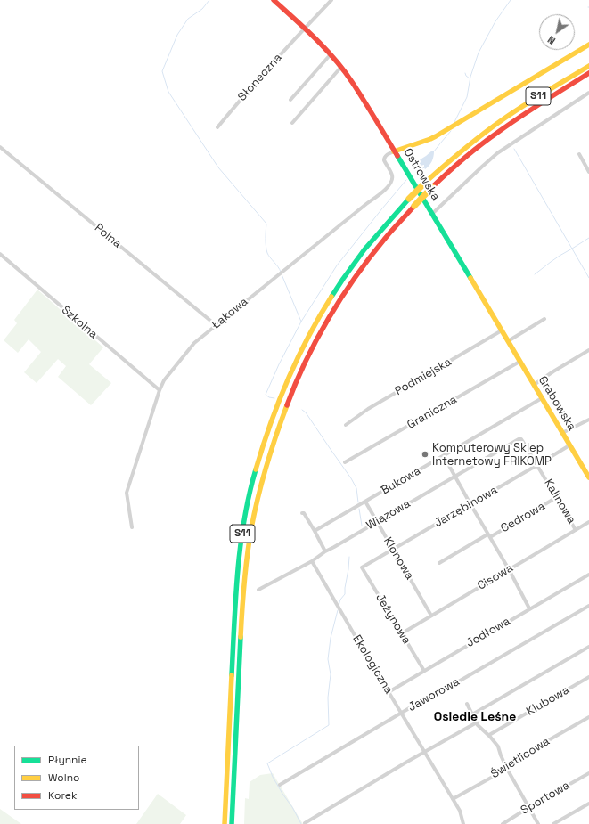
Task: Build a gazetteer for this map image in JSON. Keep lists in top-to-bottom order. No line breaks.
{"streets":{"main road":["S11","Ostrowska","Grabowska"],"street":["Słoneczna","Polna","Łąkowa","Szkolna","Podmiejska","Graniczna","Bukowa","Kalinowa","Jarzębinowa","Wiązowa","Cedrowa","Klonowa","Cisowa","Jeżynowa","Jodłowa","Ekologiczna","Jaworowa","Klubowa","Świetlicowa","Sportowa"]},"crossings":[["Słoneczna","Ostrowska"],["Ostrowska","Łąkowa"],["Ostrowska","Podmiejska"],["Ostrowska","Grabowska"],["Ostrowska","Graniczna"],["Polna","Łąkowa"],["Łąkowa","Szkolna"],["Grabowska","Bukowa"],["Grabowska","Jarzębinowa"],["Bukowa","Klonowa"],["Kalinowa","Jarzębinowa"],["Kalinowa","Wiązowa"],["Kalinowa","Cedrowa"],["Kalinowa","Cisowa"],["Jarzębinowa","Klonowa"],["Jarzębinowa","Jeżynowa"],["Wiązowa","Klonowa"],["Wiązowa","Ekologiczna"],["Klonowa","Cisowa"],["Cisowa","Jeżynowa"],["Jeżynowa","Jodłowa"],["Jodłowa","Ekologiczna"],["Ekologiczna","Jaworowa"],["Ekologiczna","Świetlicowa"]],"districts":["Osiedle Leśne"],"places":["Komputerowy Sklep Internetowy FRIKOMP"],"legend":["Płynnie","Wolno","Korek"],"north":"bottom left"}
